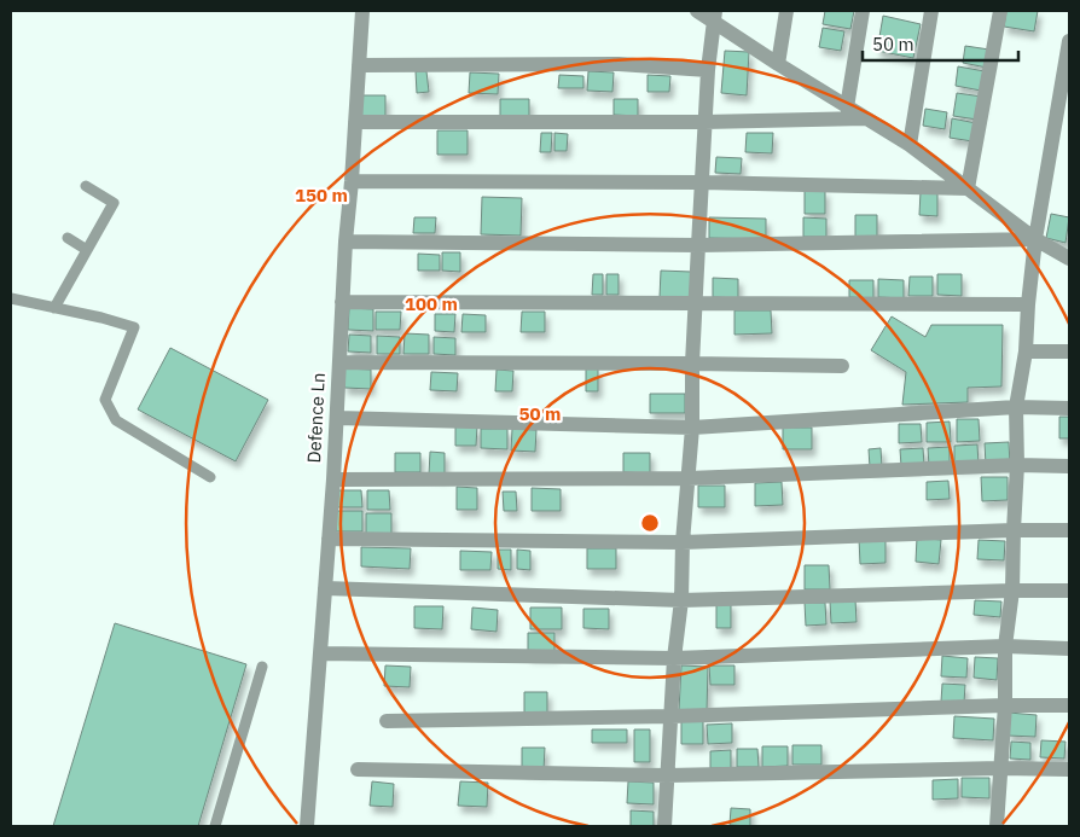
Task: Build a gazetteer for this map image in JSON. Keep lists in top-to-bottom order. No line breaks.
{"streets":{"street":["Defence Ln"]},"scale_bar":"50 m","rings":["150 m","100 m","50 m"]}
